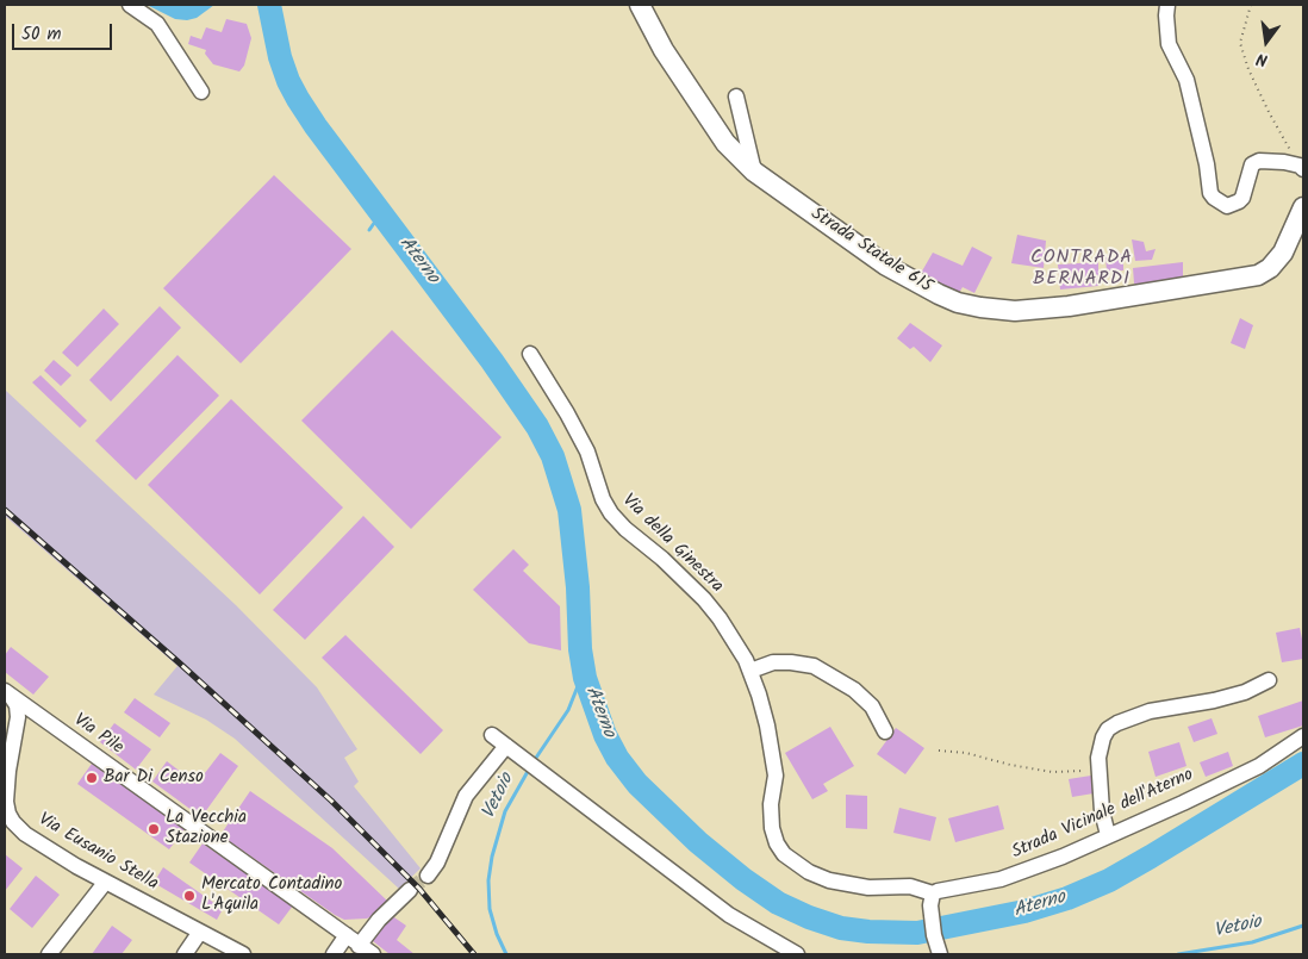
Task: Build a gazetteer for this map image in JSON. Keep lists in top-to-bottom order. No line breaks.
{"streets":{"main road":["Strada Statale 615"],"street":["Via della Ginestra","Via Pile","Strada Vicinale dell'Aterno","Via Eusanio Stella"]},"crossings":[["Via della Ginestra","Strada Vicinale dell'Aterno"],["Via Pile","Via Eusanio Stella"]],"districts":["CONTRADA BERNARDI"],"water":["Aterno","Vetoio"],"places":["Bar Di Censo","La Vecchia Stazione","Mercato Contadino L'Aquila"],"scale_bar":"50 m","north":"bottom"}
